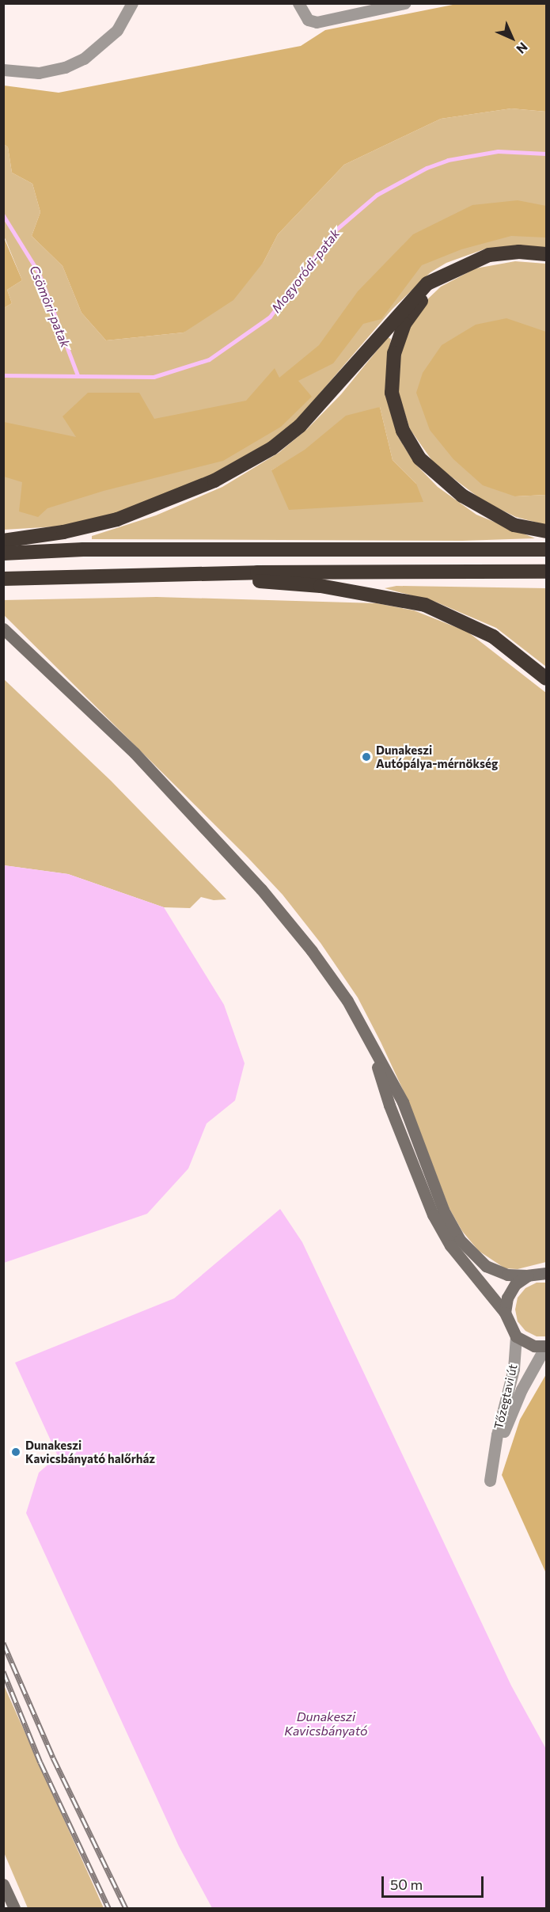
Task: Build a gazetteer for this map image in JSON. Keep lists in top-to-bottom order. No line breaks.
{"streets":{"street":["Tőzegtavi út"]},"water":["Mogyoródi-patak","Csömöri-patak","Dunakeszi Kavicsbányató"],"places":["Dunakeszi Autópálya-mérnökség","Dunakeszi Kavicsbányató halőrház"],"scale_bar":"50 m","north":"bottom right"}
